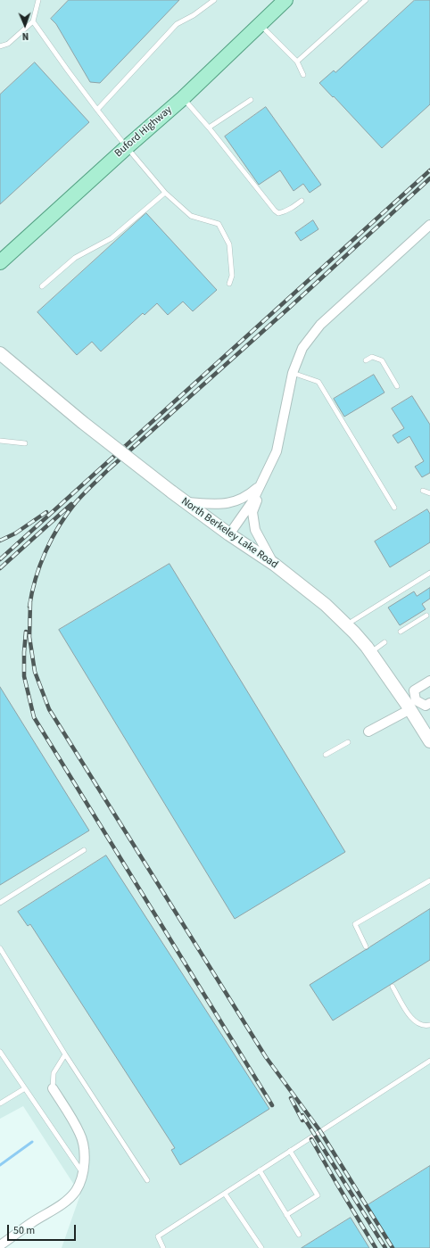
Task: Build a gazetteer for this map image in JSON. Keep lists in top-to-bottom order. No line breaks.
{"streets":{"main road":["Buford Highway"],"street":["North Berkeley Lake Road"]},"scale_bar":"50 m","north":"bottom"}
